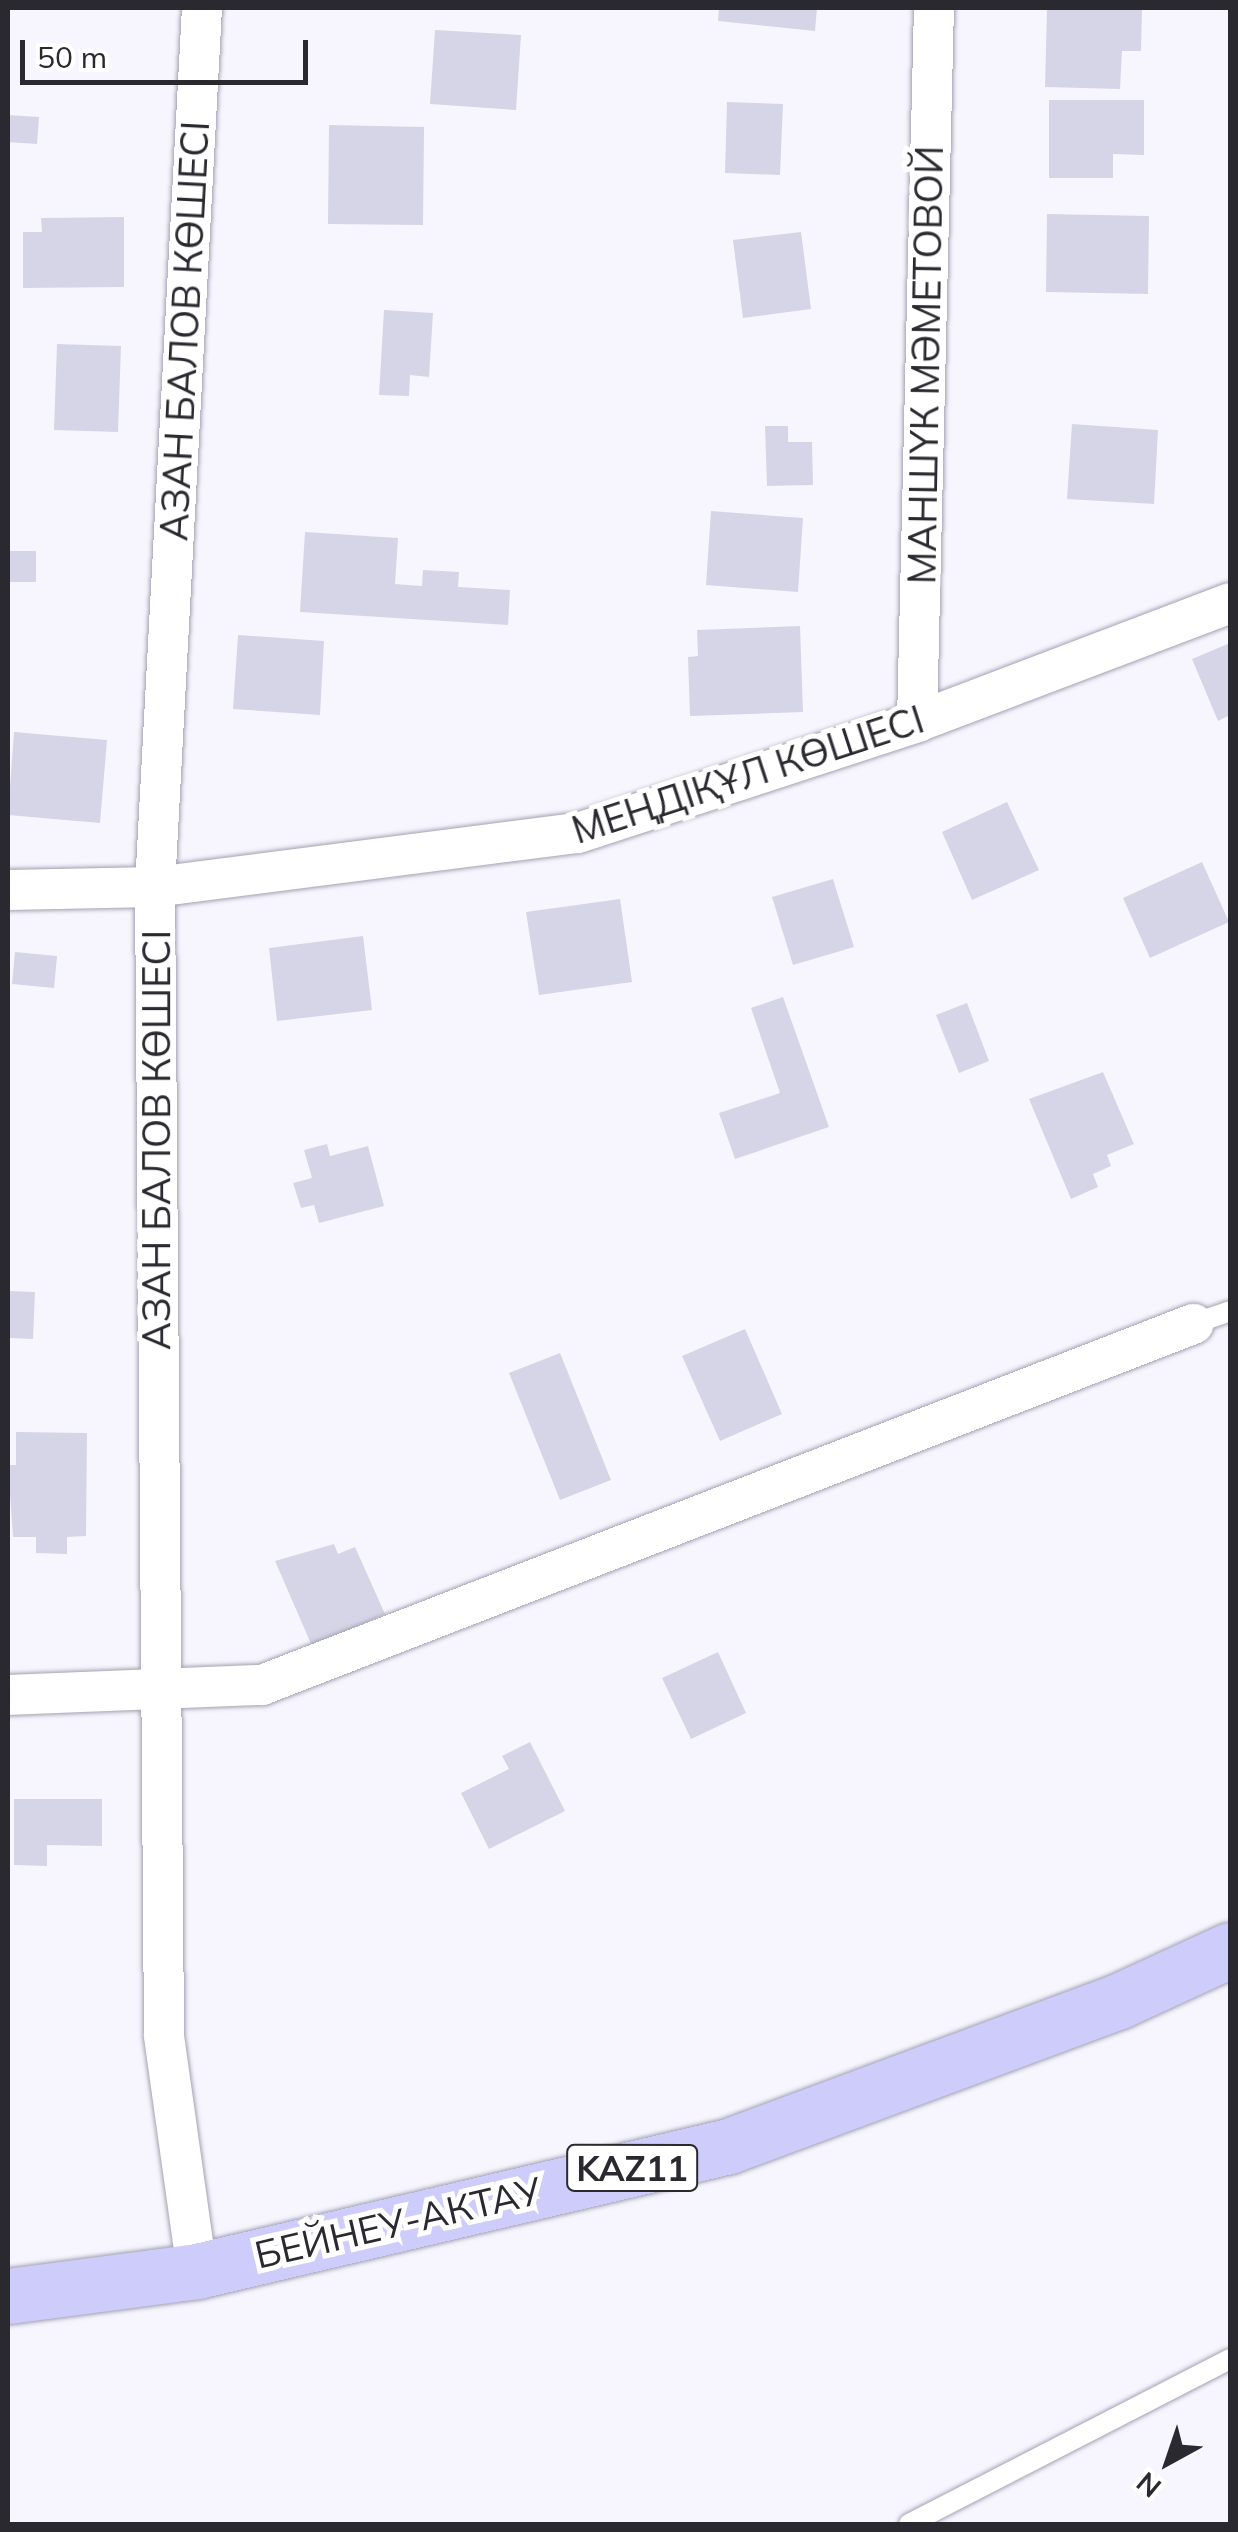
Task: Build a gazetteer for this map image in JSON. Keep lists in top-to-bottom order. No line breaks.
{"streets":{"highway":["KAZ11","БЕЙНЕУ-АКТАУ"],"street":["АЗАН БАЛОВ КӨШЕСІ","МАНШҮК МӘМЕТОВОЙ","МЕҢДІҚҰЛ КӨШЕСІ"]},"crossings":[["АЗАН БАЛОВ КӨШЕСІ","МЕҢДІҚҰЛ КӨШЕСІ"],["АЗАН БАЛОВ КӨШЕСІ","БЕЙНЕУ-АКТАУ"],["МАНШҮК МӘМЕТОВОЙ","МЕҢДІҚҰЛ КӨШЕСІ"]],"scale_bar":"50 m","north":"bottom left"}
